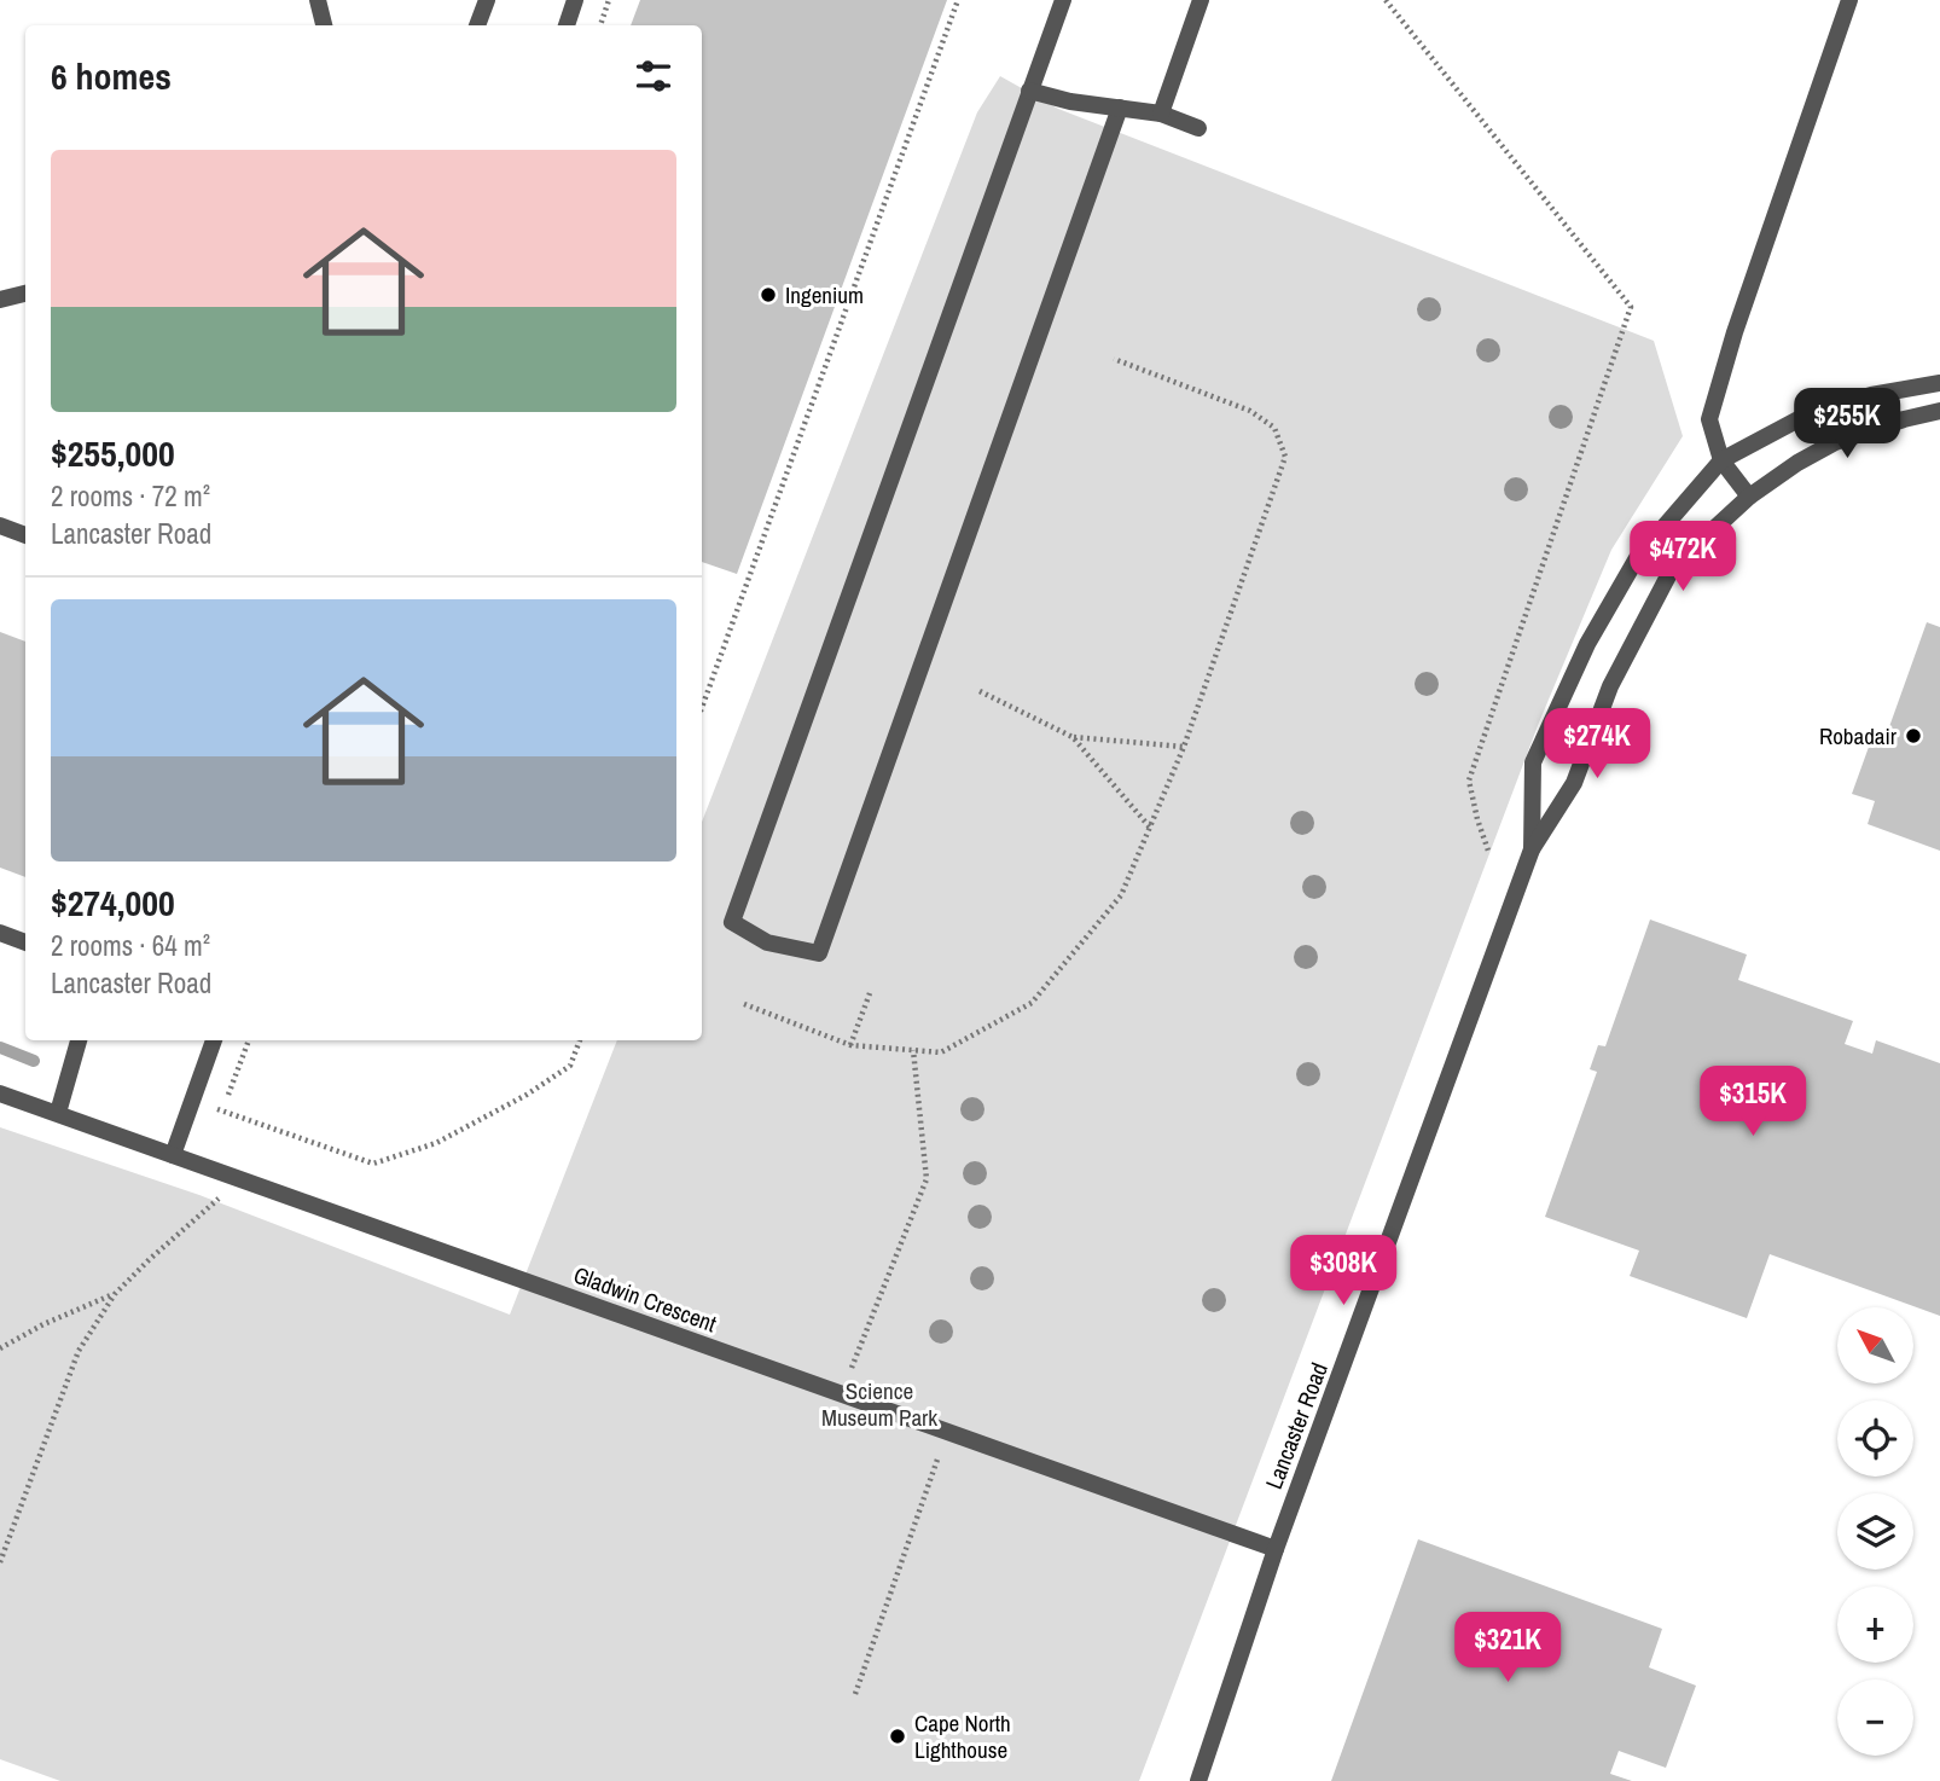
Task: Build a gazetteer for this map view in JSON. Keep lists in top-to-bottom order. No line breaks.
{"streets":{"street":["Gladwin Crescent","Lancaster Road"]},"crossings":[["Gladwin Crescent","Lancaster Road"]],"parks":["Science Museum Park"],"places":["Ingenium","Robadair","Cape North Lighthouse"],"north":"top left","page":{"heading":"6 homes","list":[{"name":"$255,000","note":"2 rooms · 72 m² · Lancaster Road"},{"name":"$274,000","note":"2 rooms · 64 m² · Lancaster Road"}],"price":["$255K","$472K","$274K","$315K","$308K","$321K"],"map_buttons":["+","−"]}}
